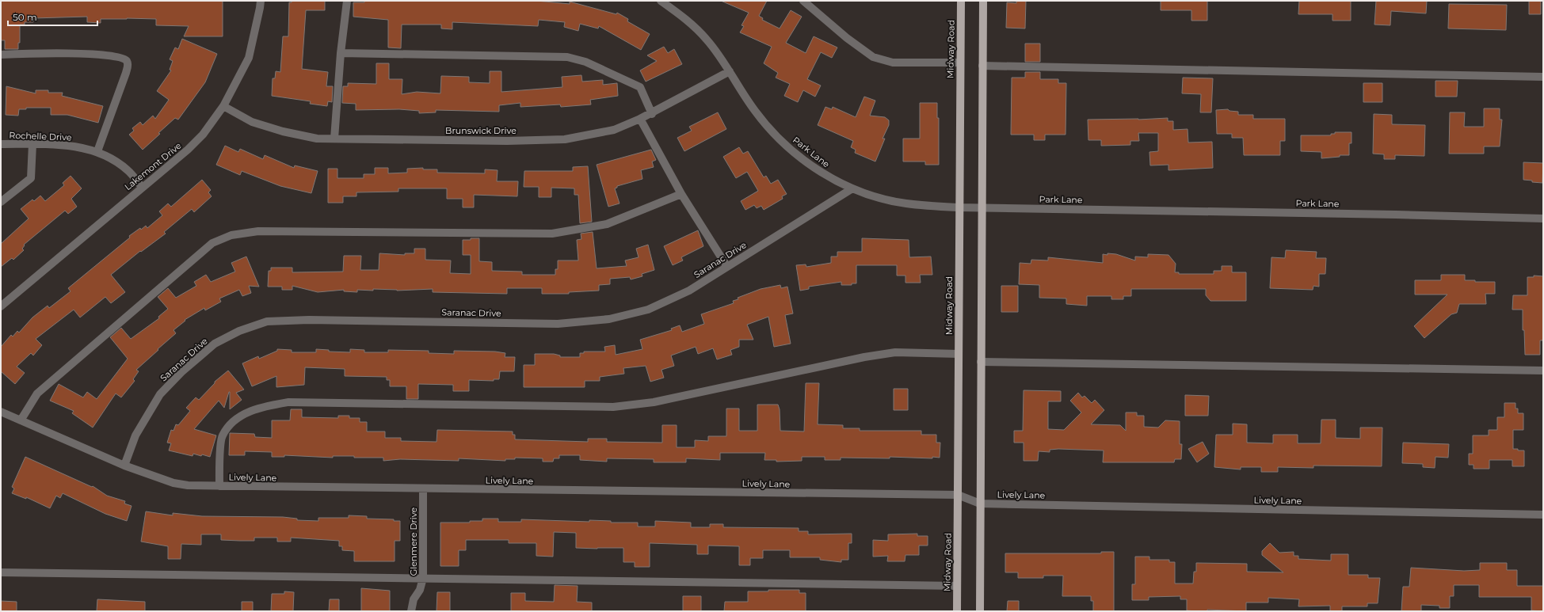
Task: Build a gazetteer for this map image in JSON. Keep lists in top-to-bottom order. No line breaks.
{"streets":{"main road":["Midway Road"],"street":["Brunswick Drive","Rochelle Drive","Park Lane","Lakemont Drive","Saranac Drive","Lively Lane","Glenmere Drive"]},"crossings":[["Midway Road","Park Lane"],["Midway Road","Lively Lane"],["Brunswick Drive","Park Lane"],["Brunswick Drive","Lakemont Drive"],["Rochelle Drive","Lakemont Drive"],["Park Lane","Saranac Drive"],["Saranac Drive","Lively Lane"],["Lively Lane","Glenmere Drive"]],"scale_bar":"50 m"}
